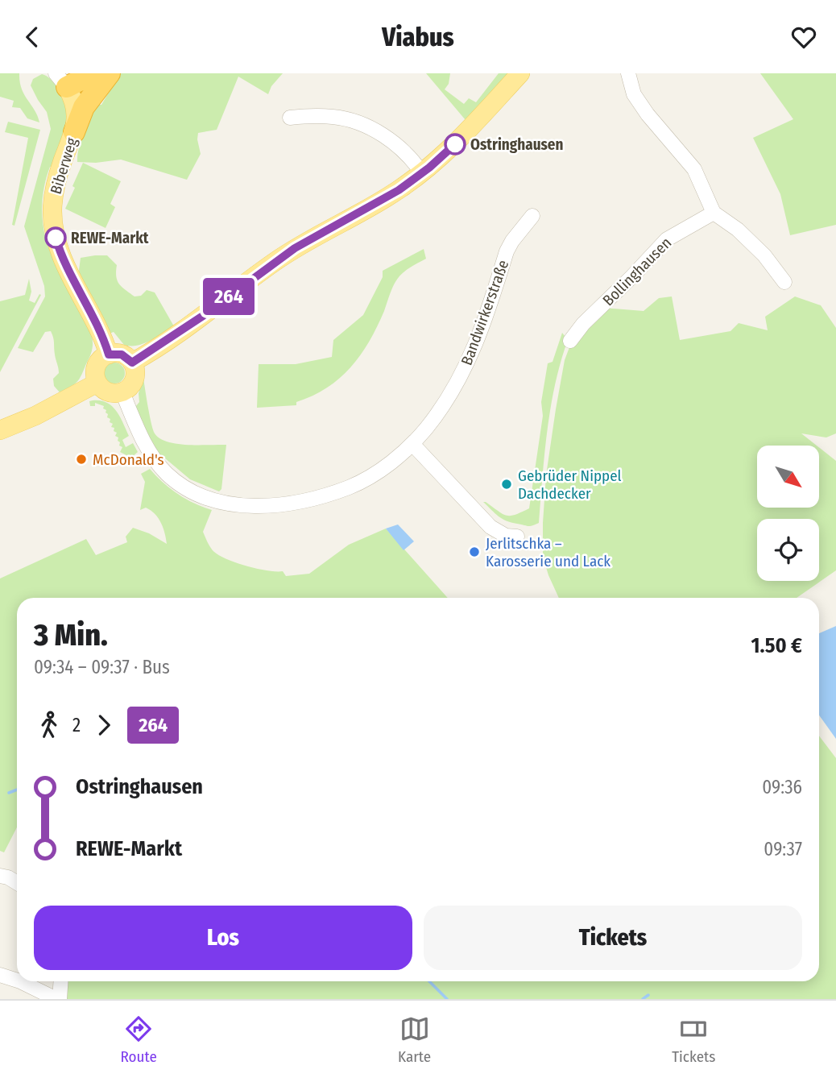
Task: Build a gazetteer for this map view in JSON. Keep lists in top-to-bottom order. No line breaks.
{"streets":{"main road":["Biberweg"],"street":["Bollinghausen","Bandwirkerstraße"]},"crossings":[["Biberweg","Bandwirkerstraße"]],"places":["Ostringhausen","REWE-Markt","McDonald's","Gebrüder Nippel Dachdecker","Jerlitschka – Karosserie und Lack"],"lines":["bus line 264"],"north":"bottom right","page":{"header":"Viabus","on_map":"264","heading":["3 Min.","09:34 – 09:37 · Bus","1.50 €"],"legs":["2","264"],"list":[{"name":"Ostringhausen","value":"09:36"},{"name":"REWE-Markt","value":"09:37"}],"buttons":["Los","Tickets"],"tabs":["Route","Karte","Tickets"]}}
